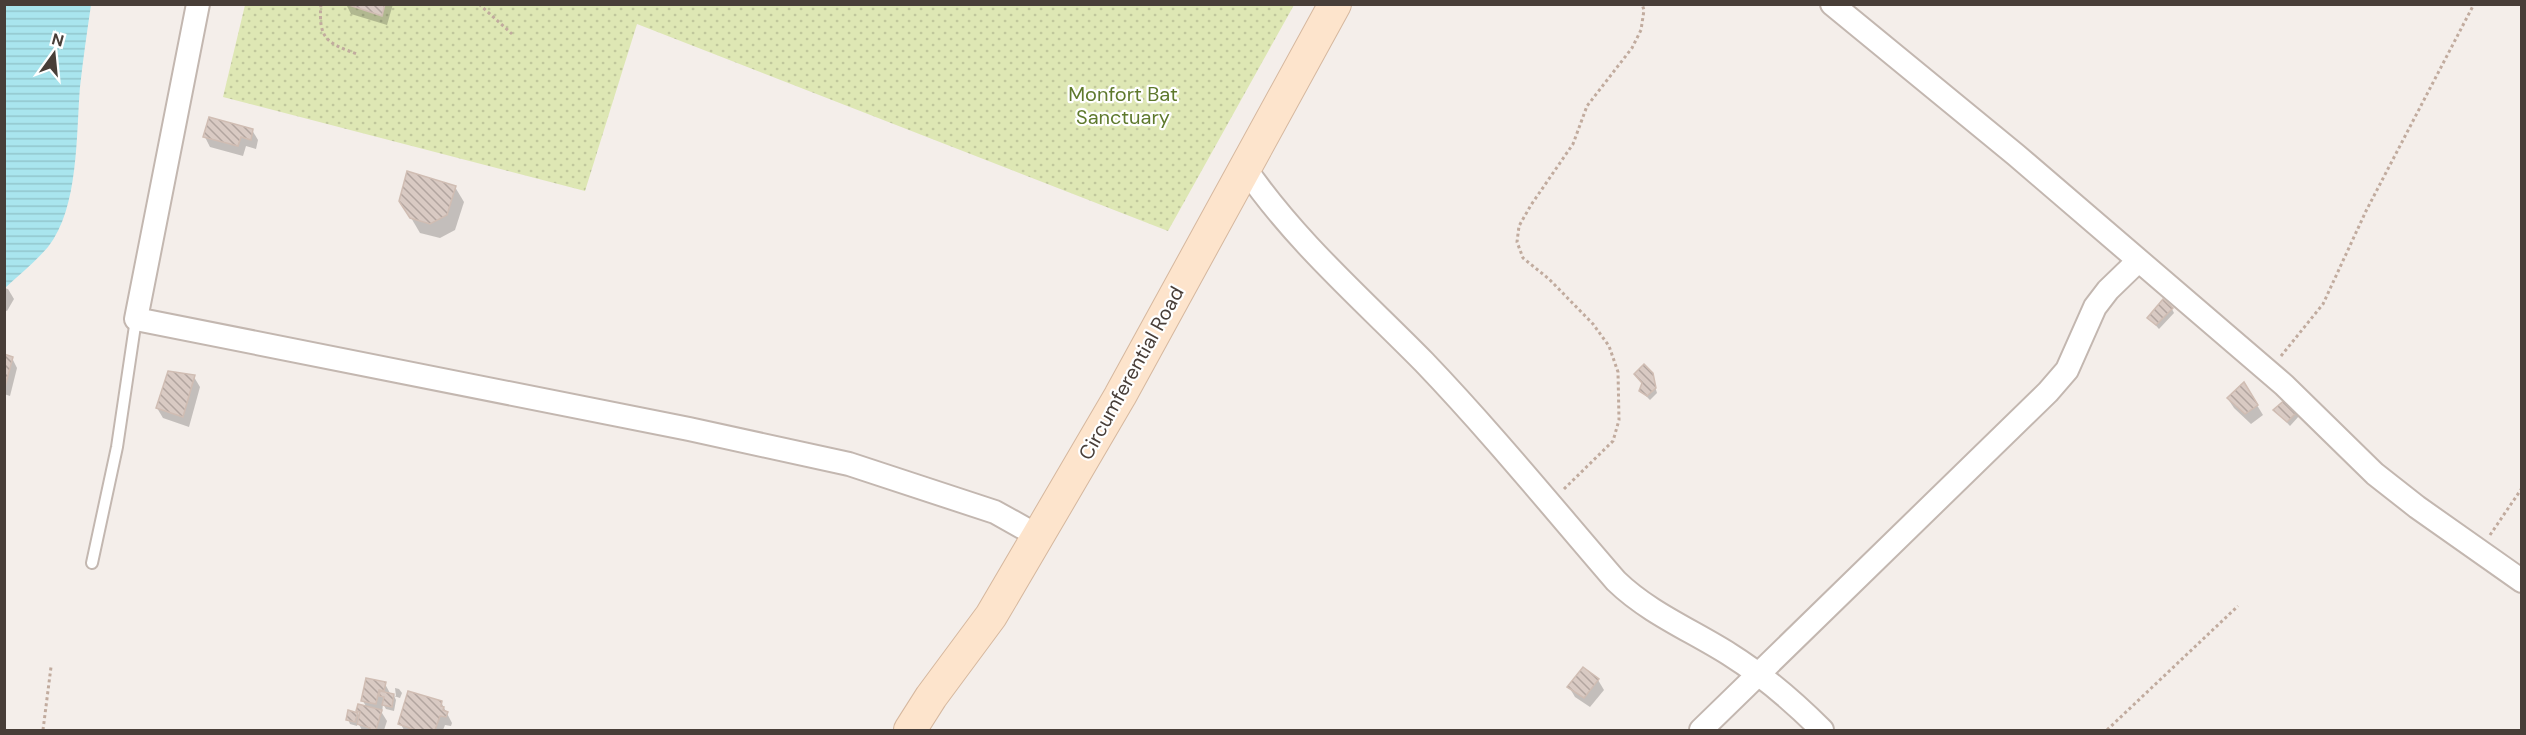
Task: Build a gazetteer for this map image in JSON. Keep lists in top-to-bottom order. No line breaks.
{"streets":{"main road":["Circumferential Road"]},"parks":["Monfort Bat Sanctuary"],"north":"top"}
